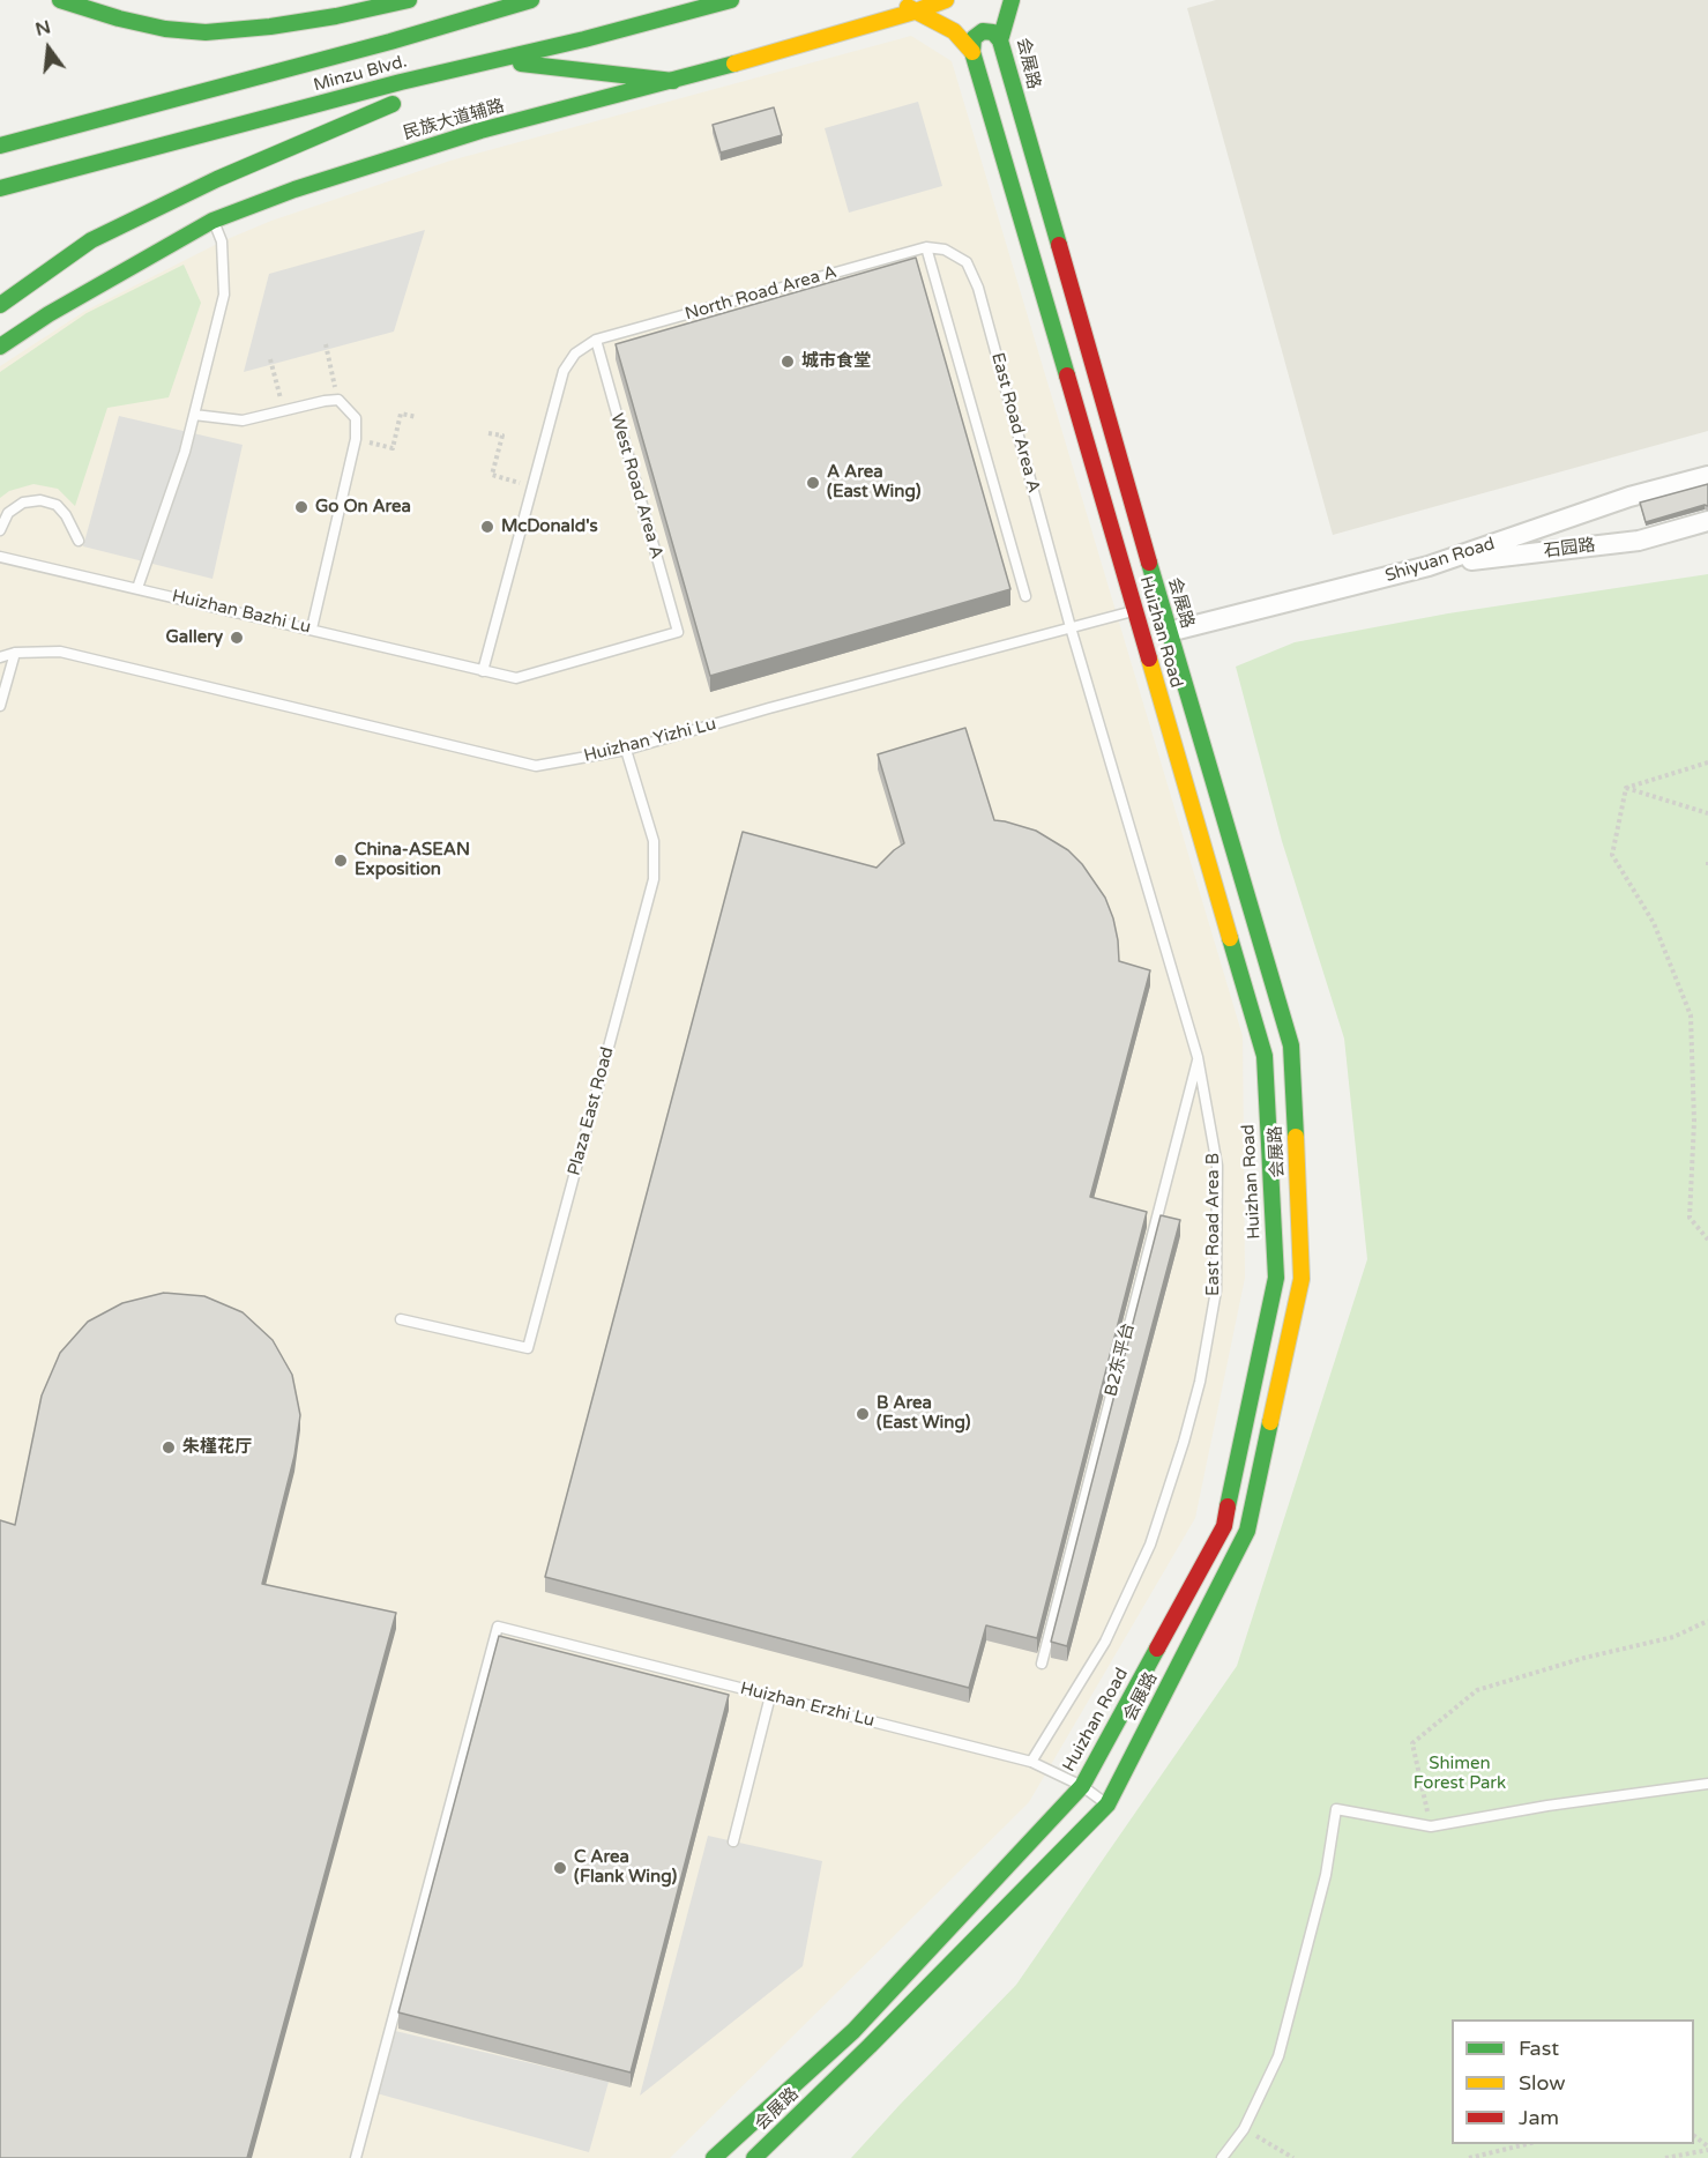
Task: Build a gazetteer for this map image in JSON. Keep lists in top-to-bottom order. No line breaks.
{"streets":{"main road":["会展路","Minzu Blvd.","民族大道辅路","Huizhan Road"],"street":["石园路","Shiyuan Road"],"lane":["North Road Area A","East Road Area A","West Road Area A","Huizhan Bazhi Lu","Huizhan Yizhi Lu","Plaza East Road","East Road Area B","B2东平台","Huizhan Erzhi Lu"]},"crossings":[["会展路","Shiyuan Road"],["会展路","Huizhan Erzhi Lu"],["North Road Area A","East Road Area A"],["North Road Area A","West Road Area A"],["East Road Area A","Huizhan Yizhi Lu"],["East Road Area A","East Road Area B"],["West Road Area A","Huizhan Bazhi Lu"],["石园路","Shiyuan Road"],["Huizhan Road","Huizhan Yizhi Lu"],["Huizhan Road","Huizhan Erzhi Lu"],["Huizhan Yizhi Lu","Plaza East Road"],["Huizhan Yizhi Lu","East Road Area B"],["East Road Area B","B2东平台"],["East Road Area B","Huizhan Erzhi Lu"]],"parks":["Shimen Forest Park"],"places":["城市食堂","A Area (East Wing)","Go On Area","McDonald's","Gallery","China-ASEAN Exposition","B Area (East Wing)","朱槿花厅","C Area (Flank Wing)"],"legend":["Fast","Slow","Jam"],"north":"top"}
